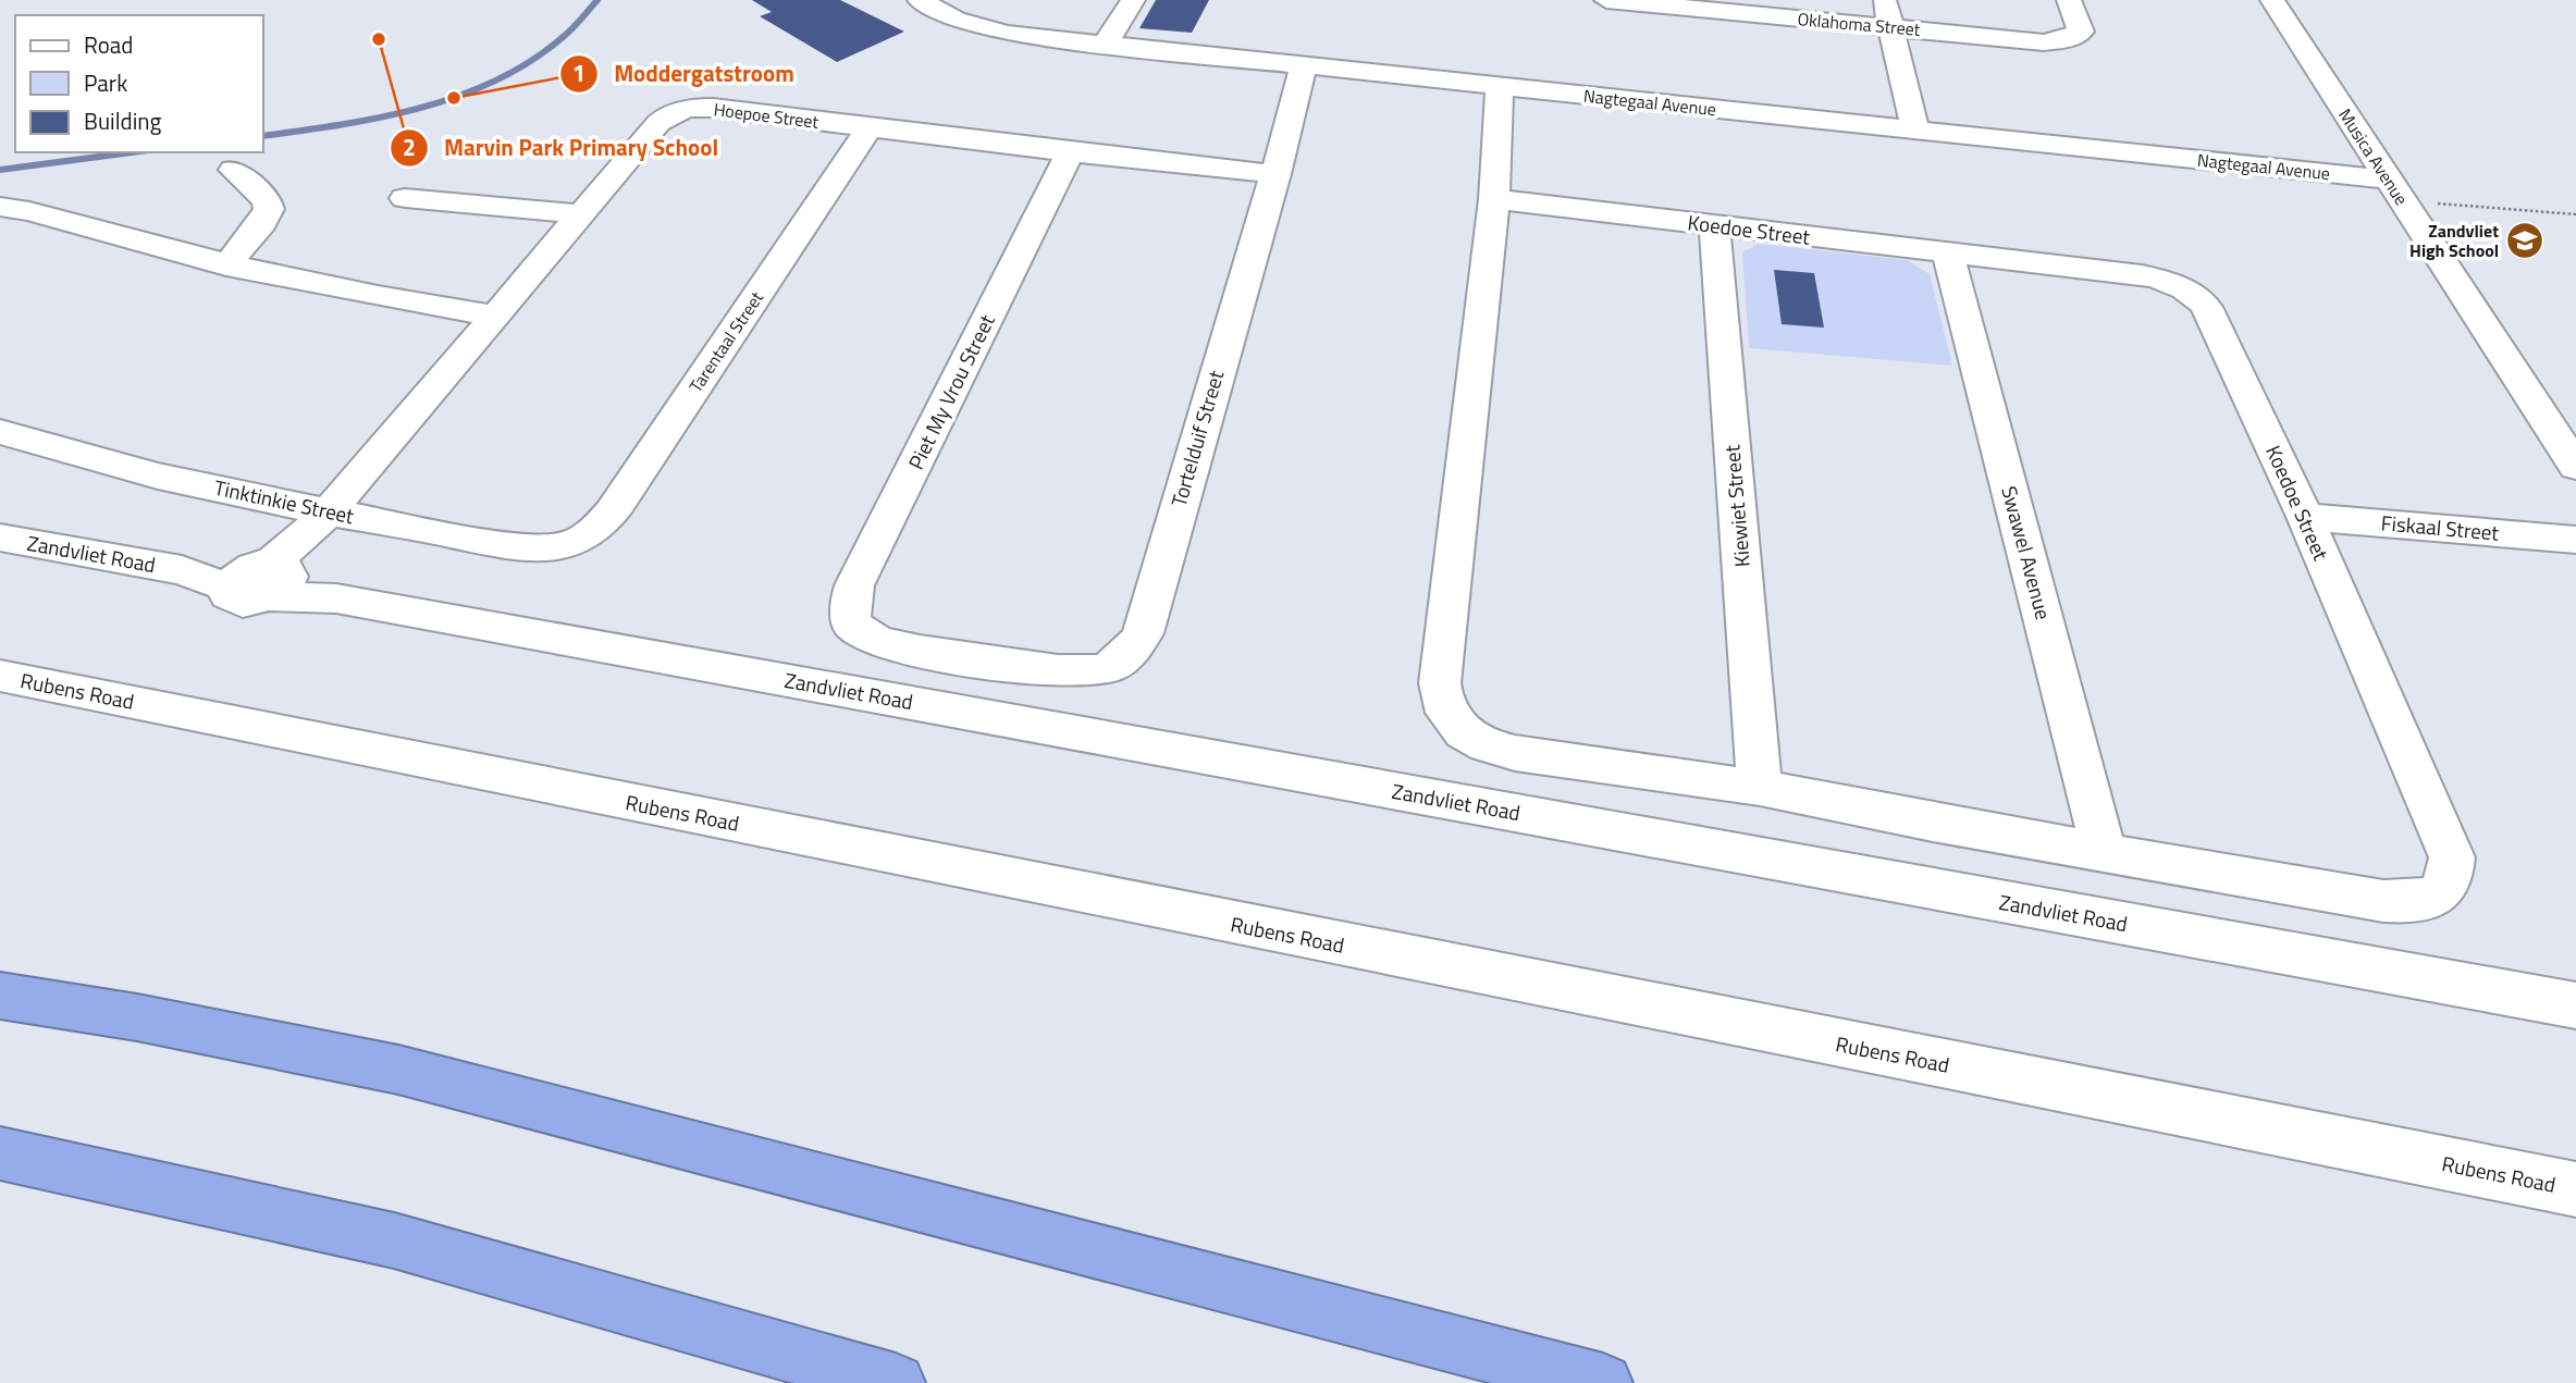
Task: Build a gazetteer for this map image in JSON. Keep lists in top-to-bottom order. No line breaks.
{"streets":{"street":["Oklahoma Street","Nagtegaal Avenue","Hoepoe Street","Musica Avenue","Koedoe Street","Tarentaal Street","Piet My Vrou Street","Tortelduif Street","Tinktinkie Street","Kiewiet Street","Fiskaal Street","Swawel Avenue","Zandvliet Road","Rubens Road"]},"crossings":[["Nagtegaal Avenue","Musica Avenue"],["Nagtegaal Avenue","Koedoe Street"],["Nagtegaal Avenue","Tortelduif Street"],["Hoepoe Street","Tarentaal Street"],["Hoepoe Street","Piet My Vrou Street"],["Hoepoe Street","Tortelduif Street"],["Hoepoe Street","Tinktinkie Street"],["Hoepoe Street","Zandvliet Road"],["Koedoe Street","Kiewiet Street"],["Koedoe Street","Fiskaal Street"],["Koedoe Street","Swawel Avenue"],["Tarentaal Street","Tinktinkie Street"],["Piet My Vrou Street","Tortelduif Street"]],"places":{"other":["Marvin Park Primary School","Moddergatstroom"],"school or university":["Zandvliet High School"]},"legend":["Road","Park","Building"]}
